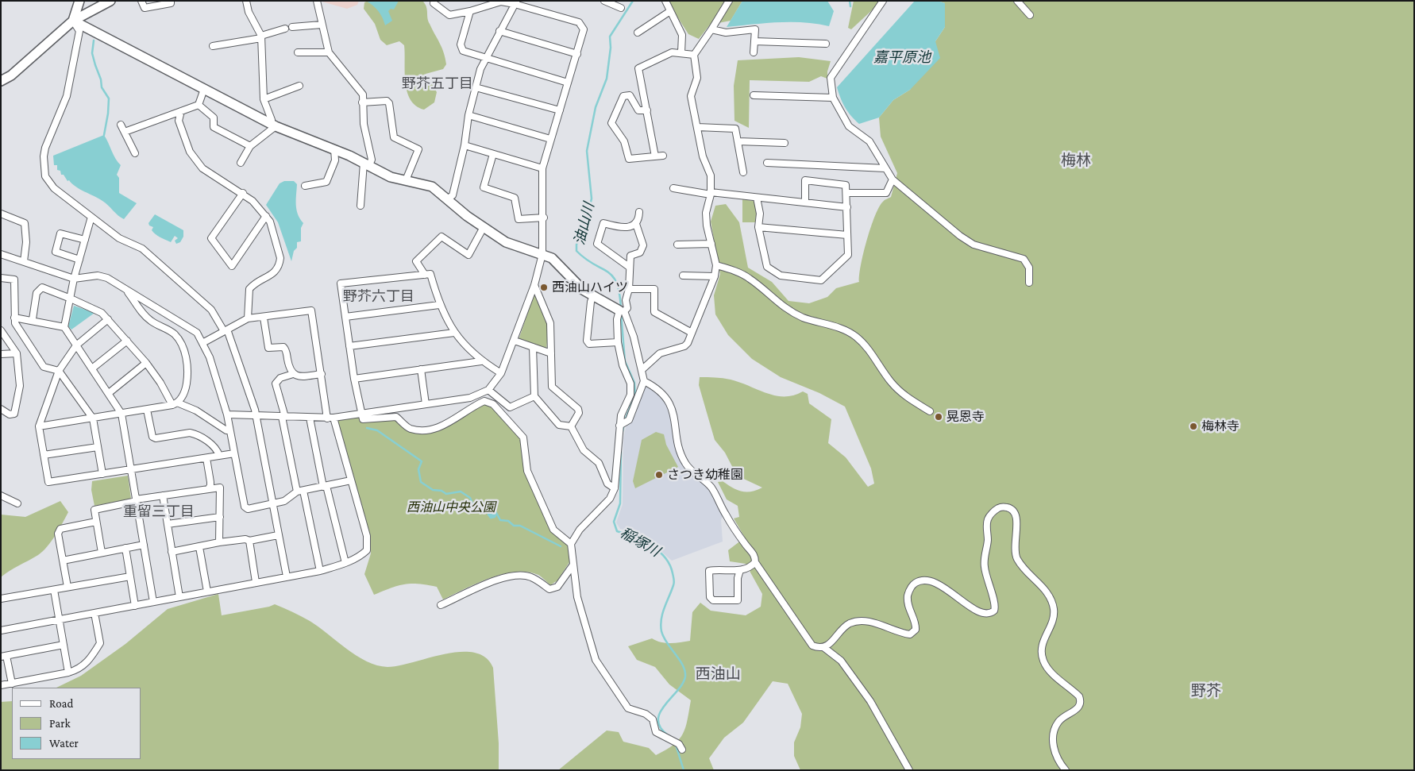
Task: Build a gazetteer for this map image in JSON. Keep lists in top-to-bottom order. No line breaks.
{"districts":["野芥五丁目","梅林","野芥六丁目","重留三丁目","西油山","野芥"],"water":["嘉平原池","油山川","稲塚川"],"parks":["西油山中央公園"],"places":["西油山ハイツ","晃恩寺","梅林寺","さつき幼稚園"],"legend":["Road","Park","Water"]}
